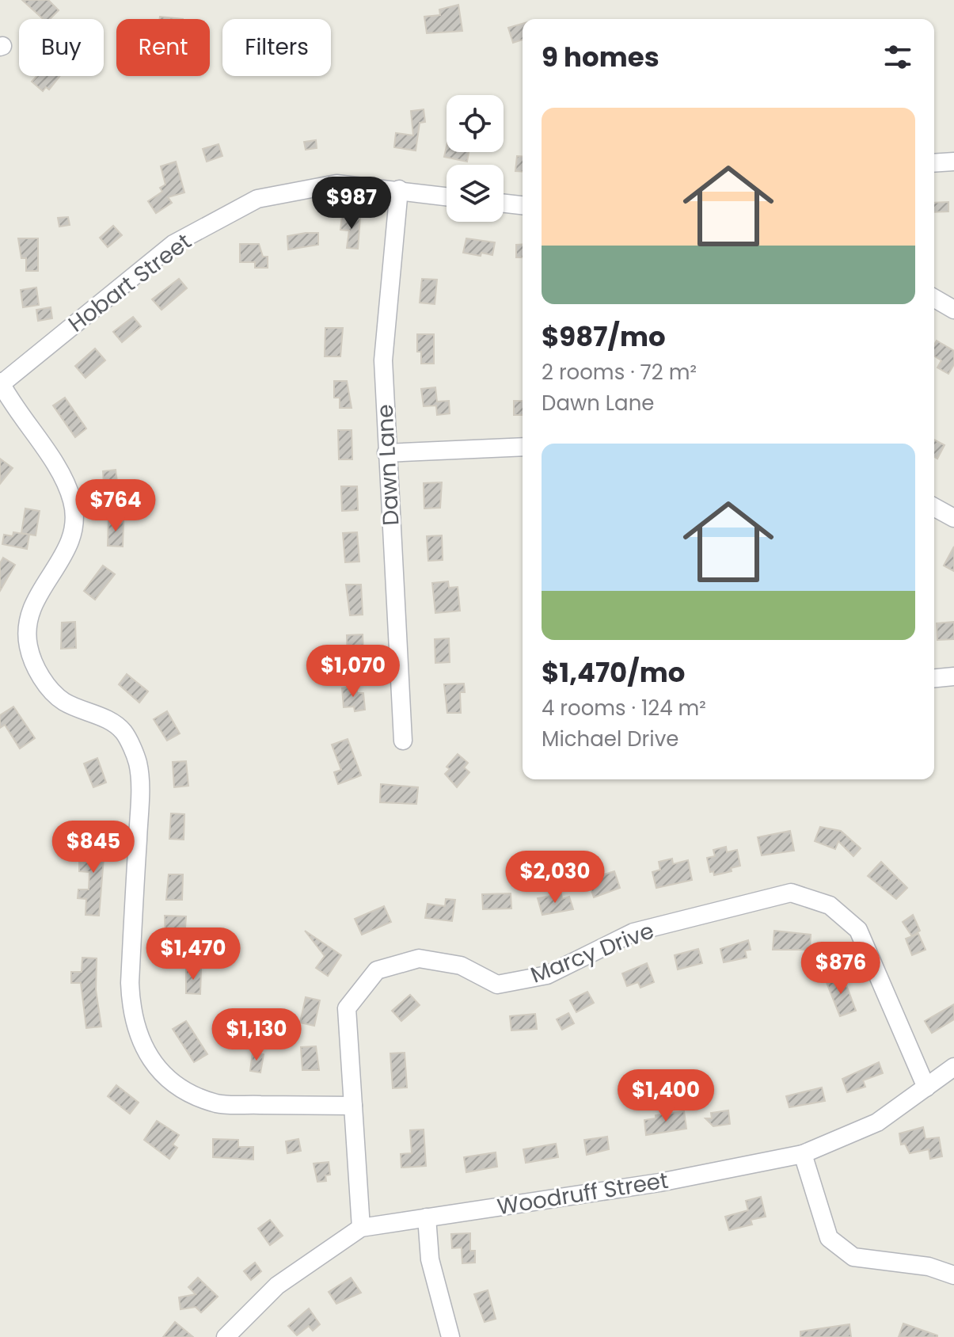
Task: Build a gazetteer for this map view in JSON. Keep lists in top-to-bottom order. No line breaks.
{"streets":{"street":["Hobart Street","Dawn Lane","Marcy Drive","Woodruff Street"]},"crossings":[["Hobart Street","Dawn Lane"],["Marcy Drive","Woodruff Street"]],"page":{"chip":["Buy","Rent","Filters"],"heading":"9 homes","list":[{"name":"$987/mo","note":"2 rooms · 72 m² · Dawn Lane"},{"name":"$1,470/mo","note":"4 rooms · 124 m² · Michael Drive"}],"price":["$987","$764","$1,070","$845","$2,030","$1,470","$876","$1,130","$1,400"]}}
